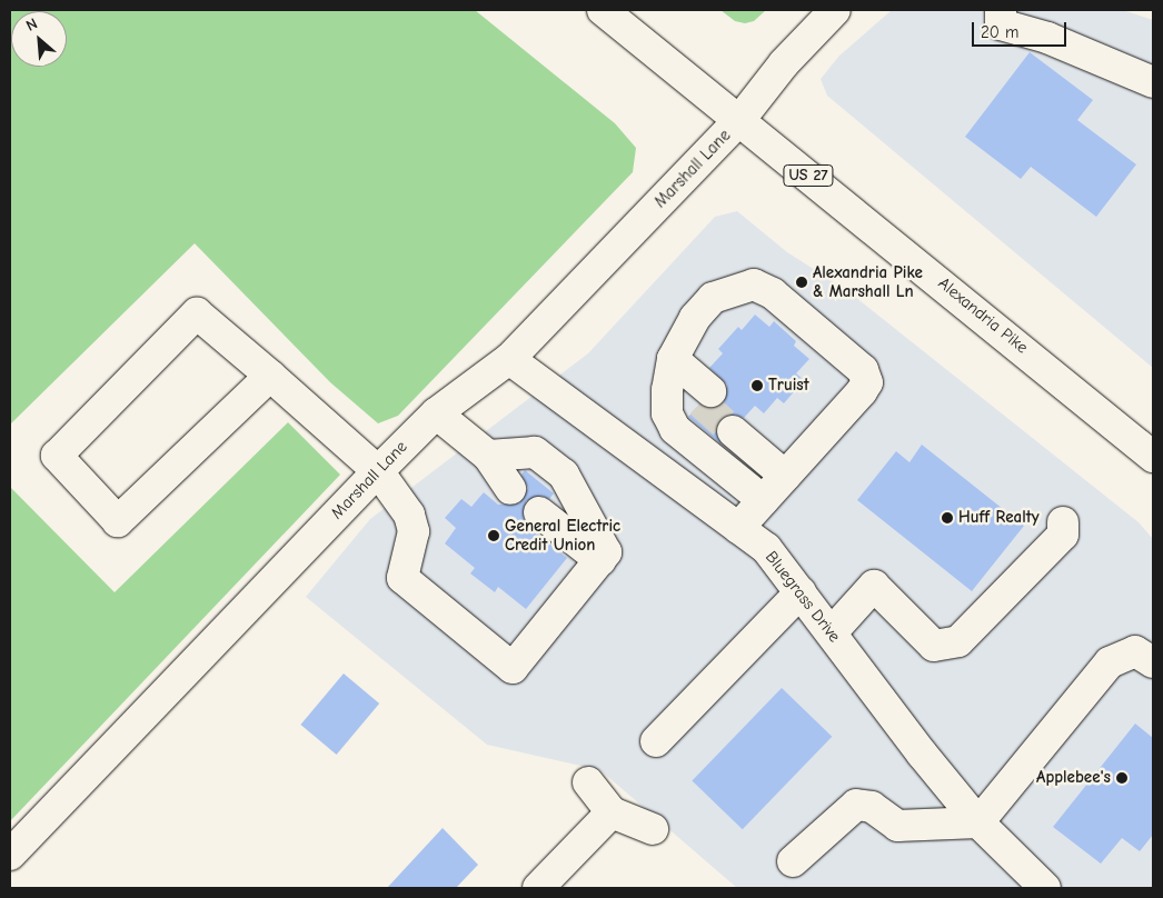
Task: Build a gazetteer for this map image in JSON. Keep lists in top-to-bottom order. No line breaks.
{"streets":{"main road":["Marshall Lane","US 27","Alexandria Pike","Bluegrass Drive"]},"crossings":[["Marshall Lane","Alexandria Pike"],["Marshall Lane","Bluegrass Drive"]],"places":["Alexandria Pike & Marshall Ln","Truist","Huff Realty","General Electric Credit Union","Applebee's"],"scale_bar":"20 m","north":"top left"}
